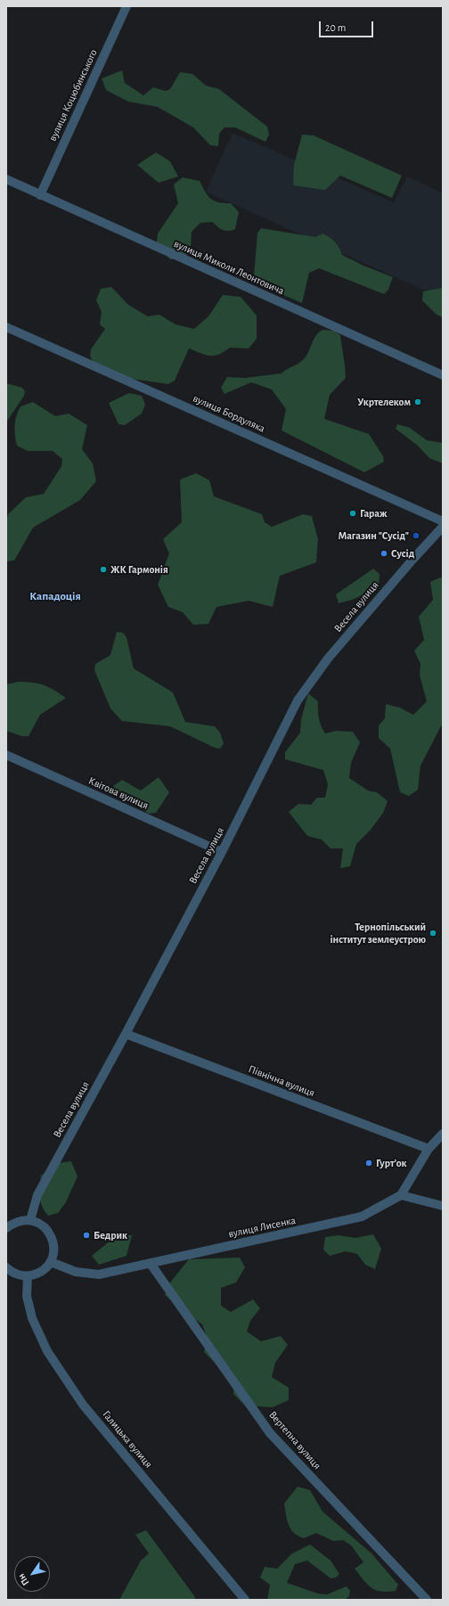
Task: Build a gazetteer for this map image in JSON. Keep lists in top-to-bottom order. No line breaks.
{"streets":{"street":["вулиця Коцюбинського","вулиця Миколи Леонтовича","вулиця Бордуляка","Весела вулиця","Квітова вулиця","Північна вулиця","вулиця Лисенка","Галицька вулиця","Вертепна вулиця"]},"crossings":[["вулиця Коцюбинського","вулиця Миколи Леонтовича"],["Весела вулиця","Квітова вулиця"],["Весела вулиця","Північна вулиця"],["вулиця Лисенка","Вертепна вулиця"]],"districts":["Кападоція"],"places":["Укртелеком","Гараж","Магазин \"Сусід\"","Сусід","ЖК Гармонія","Тернопільський інститут землеустрою","Гурт’ок","Бедрик"],"scale_bar":"20 m","north":"bottom left"}
